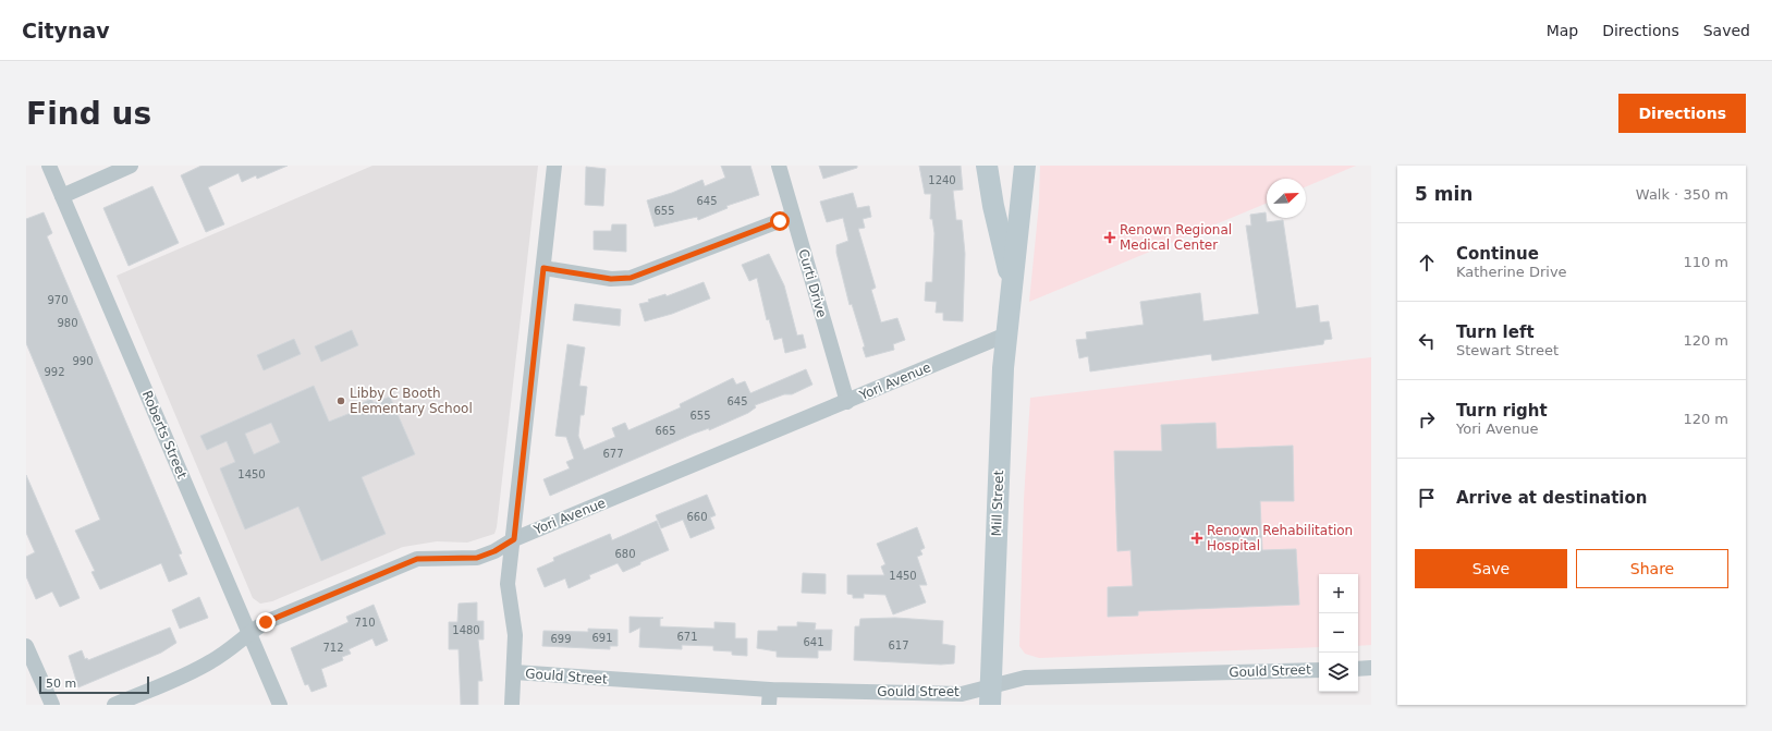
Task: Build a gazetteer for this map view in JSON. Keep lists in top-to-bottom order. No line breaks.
{"streets":{"main road":["Mill Street"],"street":["Curti Drive","Yori Avenue","Roberts Street","Gould Street"]},"crossings":[["Curti Drive","Yori Avenue"],["Yori Avenue","Roberts Street"],["Yori Avenue","Mill Street"],["Mill Street","Gould Street"]],"places":{"health":["Renown Regional Medical Center","Renown Rehabilitation Hospital"],"other":["Libby C Booth Elementary School"]},"house_numbers":["1240","645","655","970","980","990","992","645","655","665","677","1450","660","680","1450","710","1480","671","691","699","641","617","712"],"scale_bar":"50 m","north":"top right","page":{"header":"Citynav","nav":["Map","Directions","Saved"],"buttons":["Directions",["Save","Share"]],"title":"Find us","heading":["5 min","Walk · 350 m"],"list":[["Continue","Katherine Drive","110 m"],["Turn left","Stewart Street","120 m"],["Turn right","Yori Avenue","120 m"],"Arrive at destination"],"map_buttons":["+","−"],"scale":"50 m"}}
